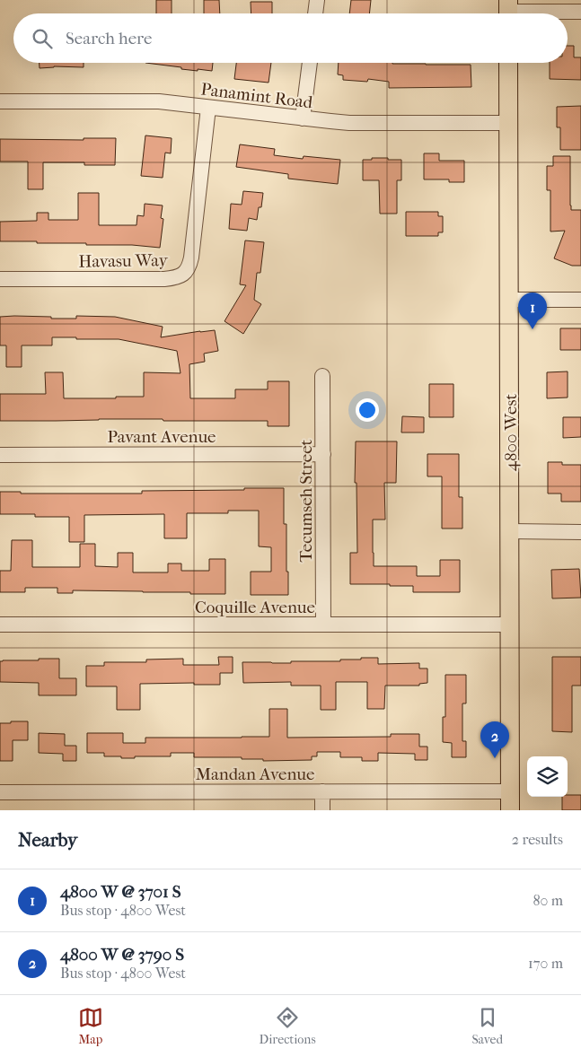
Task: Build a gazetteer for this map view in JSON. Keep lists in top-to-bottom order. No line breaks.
{"streets":{"main road":["4800 West"],"street":["Panamint Road","Havasu Way","Pavant Avenue","Tecumseh Street","Coquille Avenue","Mandan Avenue"]},"crossings":[["Panamint Road","Havasu Way"],["Panamint Road","4800 West"],["4800 West","Coquille Avenue"],["4800 West","Mandan Avenue"],["Pavant Avenue","Tecumseh Street"],["Tecumseh Street","Coquille Avenue"]],"page":{"search":"Search here","pins":["1","2"],"heading":["Nearby","2 results"],"list":[{"mark":"1","name":"4800 W @ 3701 S","note":"Bus stop · 4800 West","value":"80 m"},{"mark":"2","name":"4800 W @ 3790 S","note":"Bus stop · 4800 West","value":"170 m"}],"nav":["Map","Directions","Saved"]}}
